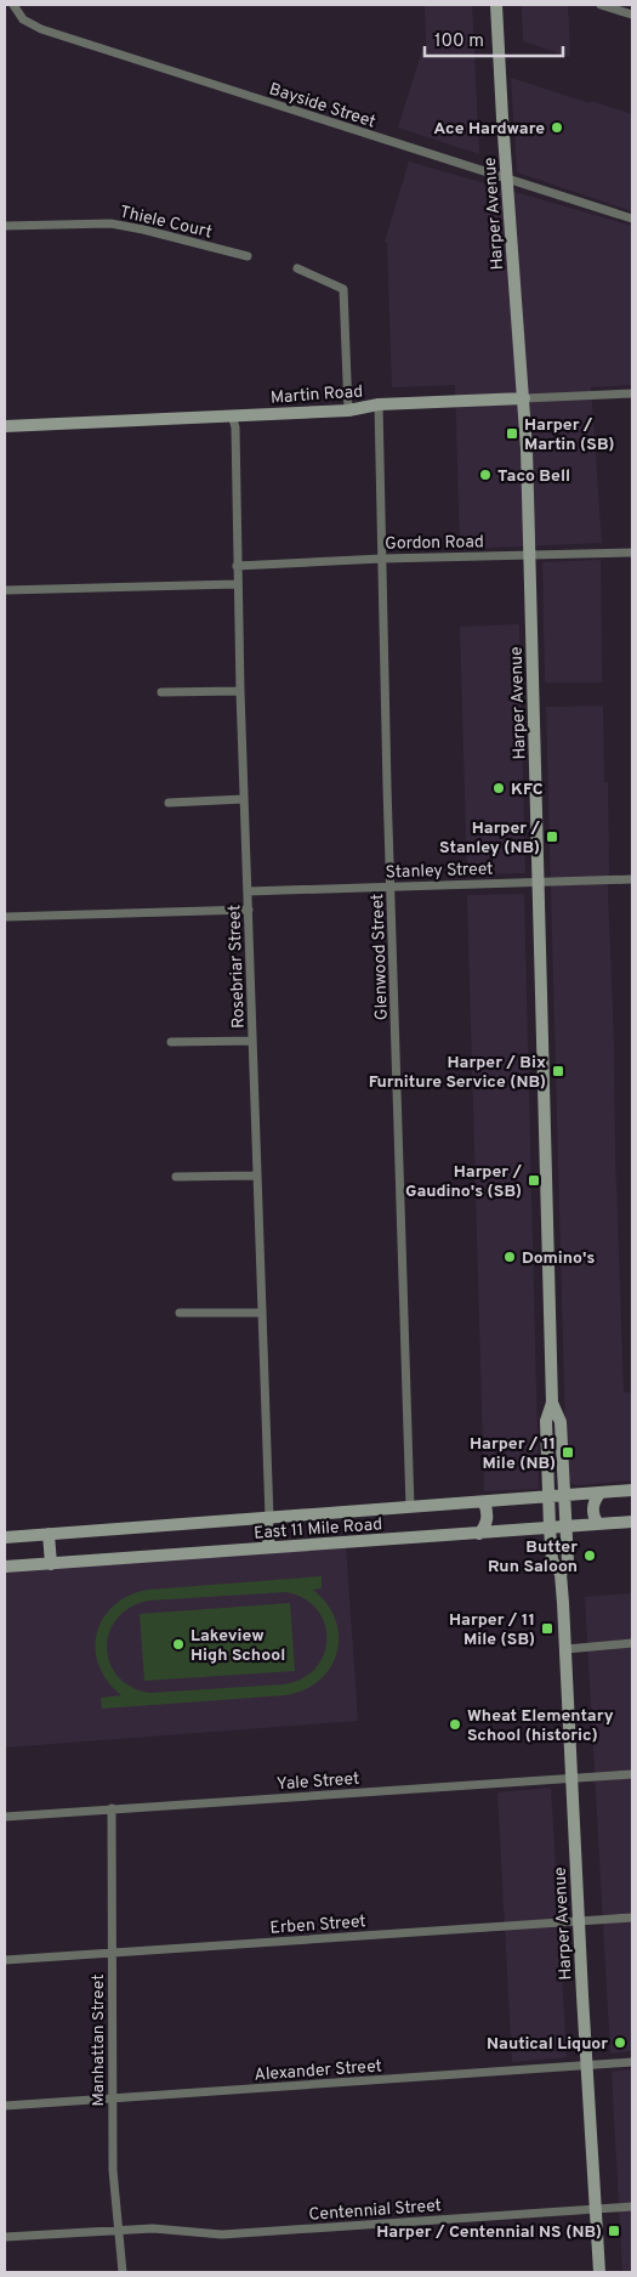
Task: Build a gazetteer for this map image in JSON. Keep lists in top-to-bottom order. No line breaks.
{"streets":{"main road":["Harper Avenue","Martin Road","East 11 Mile Road"],"street":["Bayside Street","Thiele Court","Gordon Road","Stanley Street","Glenwood Street","Rosebriar Street","Yale Street","Erben Street","Manhattan Street","Alexander Street","Centennial Street"]},"crossings":[["Bayside Street","Harper Avenue"],["Harper Avenue","Martin Road"],["Harper Avenue","Gordon Road"],["Harper Avenue","Stanley Street"],["Harper Avenue","East 11 Mile Road"],["Harper Avenue","Yale Street"],["Harper Avenue","Erben Street"],["Harper Avenue","Alexander Street"],["Harper Avenue","Centennial Street"],["Martin Road","Glenwood Street"],["Martin Road","Rosebriar Street"],["Gordon Road","Glenwood Street"],["Gordon Road","Rosebriar Street"],["Stanley Street","Glenwood Street"],["Stanley Street","Rosebriar Street"],["Glenwood Street","East 11 Mile Road"],["Rosebriar Street","East 11 Mile Road"],["Yale Street","Manhattan Street"],["Erben Street","Manhattan Street"],["Manhattan Street","Alexander Street"],["Manhattan Street","Centennial Street"]],"places":{"other":["Ace Hardware","Taco Bell","KFC","Domino's","Butter Run Saloon","Lakeview High School","Wheat Elementary School (historic)","Nautical Liquor"],"transit":["Harper / Martin (SB)","Harper / Stanley (NB)","Harper / Bix Furniture Service (NB)","Harper / Gaudino's (SB)","Harper / 11 Mile (NB)","Harper / 11 Mile (SB)","Harper / Centennial NS (NB)"]},"scale_bar":"100 m"}
